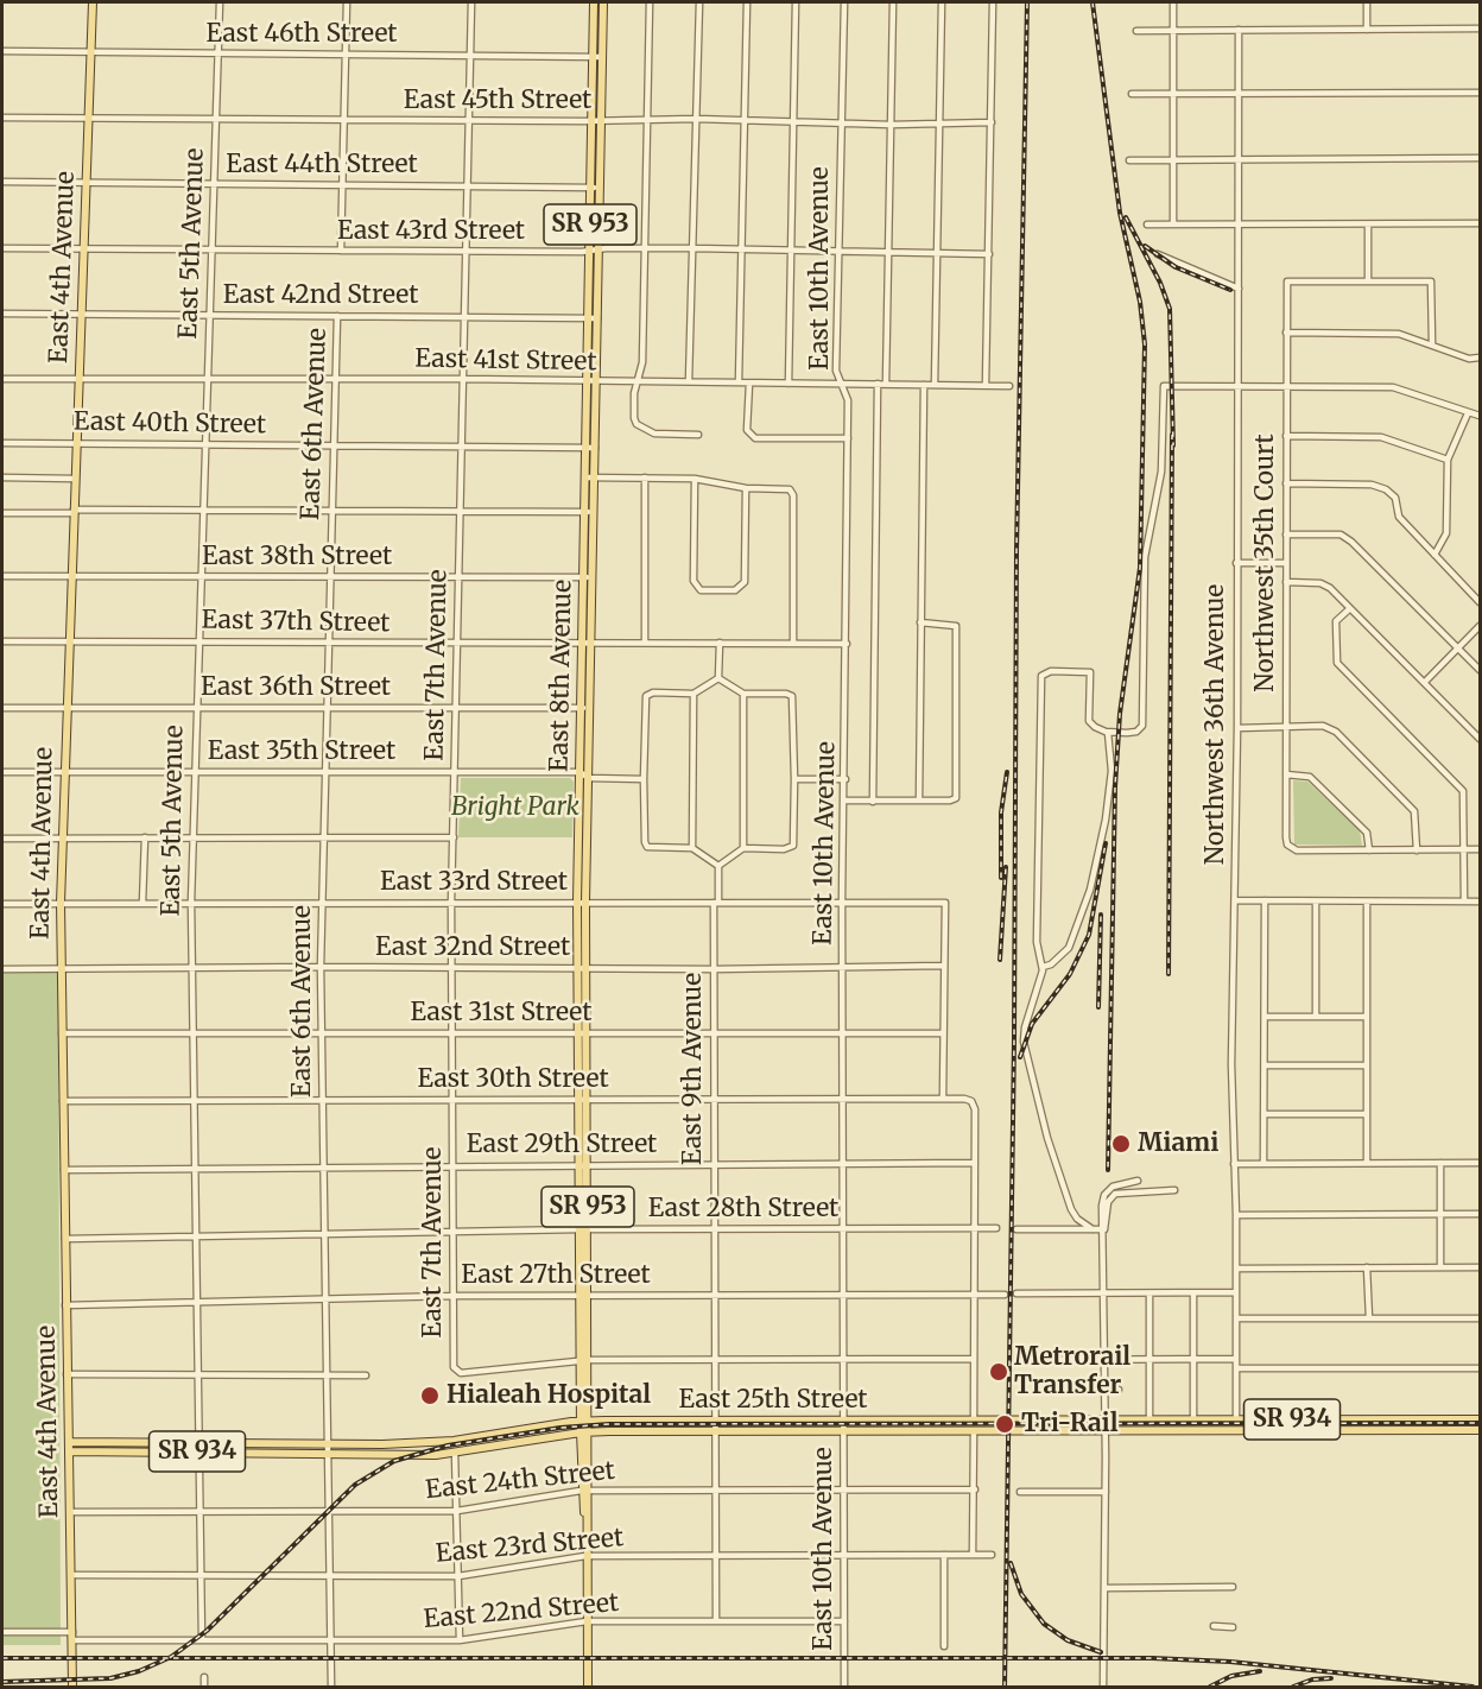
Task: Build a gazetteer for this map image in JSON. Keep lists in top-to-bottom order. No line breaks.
{"streets":{"main road":["SR 953","East 4th Avenue","East 8th Avenue","East 25th Street","SR 934"],"street":["East 46th Street","East 45th Street","East 44th Street","East 43rd Street","East 5th Avenue","East 10th Avenue","East 42nd Street","East 41st Street","East 40th Street","East 6th Avenue","East 38th Street","Northwest 35th Court","East 37th Street","East 7th Avenue","East 36th Street","Northwest 36th Avenue","East 35th Street","East 33rd Street","East 32nd Street","East 31st Street","East 9th Avenue","East 30th Street","East 29th Street","East 28th Street","East 27th Street","East 24th Street","East 23rd Street","East 22nd Street"]},"crossings":[["East 46th Street","East 5th Avenue"],["East 46th Street","East 4th Avenue"],["East 46th Street","East 7th Avenue"],["East 46th Street","East 8th Avenue"],["East 45th Street","East 5th Avenue"],["East 45th Street","East 4th Avenue"],["East 45th Street","East 10th Avenue"],["East 45th Street","East 7th Avenue"],["East 45th Street","East 8th Avenue"],["East 44th Street","East 5th Avenue"],["East 44th Street","East 4th Avenue"],["East 44th Street","East 7th Avenue"],["East 44th Street","East 8th Avenue"],["East 43rd Street","East 5th Avenue"],["East 43rd Street","East 4th Avenue"],["East 43rd Street","East 10th Avenue"],["East 43rd Street","East 7th Avenue"],["East 43rd Street","East 8th Avenue"],["East 5th Avenue","East 42nd Street"],["East 5th Avenue","East 41st Street"],["East 5th Avenue","East 40th Street"],["East 5th Avenue","East 38th Street"],["East 5th Avenue","East 37th Street"],["East 5th Avenue","East 36th Street"],["East 5th Avenue","East 35th Street"],["East 5th Avenue","East 33rd Street"],["East 5th Avenue","East 32nd Street"],["East 5th Avenue","East 31st Street"],["East 5th Avenue","East 30th Street"],["East 5th Avenue","East 29th Street"],["East 5th Avenue","East 28th Street"],["East 5th Avenue","East 27th Street"],["East 5th Avenue","SR 934"],["East 5th Avenue","East 24th Street"],["East 5th Avenue","East 23rd Street"],["East 5th Avenue","East 22nd Street"],["East 4th Avenue","East 42nd Street"],["East 4th Avenue","East 41st Street"],["East 4th Avenue","East 40th Street"],["East 4th Avenue","East 38th Street"],["East 4th Avenue","East 37th Street"],["East 4th Avenue","East 36th Street"],["East 4th Avenue","East 35th Street"],["East 4th Avenue","East 33rd Street"],["East 4th Avenue","East 32nd Street"],["East 4th Avenue","East 31st Street"],["East 4th Avenue","East 30th Street"],["East 4th Avenue","East 29th Street"],["East 4th Avenue","East 28th Street"],["East 4th Avenue","East 27th Street"],["East 4th Avenue","SR 934"],["East 4th Avenue","East 24th Street"],["East 4th Avenue","East 23rd Street"],["East 4th Avenue","East 22nd Street"],["East 10th Avenue","East 41st Street"],["East 10th Avenue","East 37th Street"],["East 10th Avenue","East 33rd Street"],["East 10th Avenue","East 32nd Street"],["East 10th Avenue","East 31st Street"],["East 10th Avenue","East 30th Street"],["East 10th Avenue","East 29th Street"],["East 10th Avenue","East 28th Street"],["East 10th Avenue","East 27th Street"],["East 10th Avenue","East 25th Street"],["East 10th Avenue","SR 934"],["East 10th Avenue","East 24th Street"],["East 10th Avenue","East 23rd Street"],["East 10th Avenue","East 22nd Street"],["East 42nd Street","East 6th Avenue"],["East 42nd Street","East 7th Avenue"],["East 42nd Street","East 8th Avenue"],["East 41st Street","East 6th Avenue"],["East 41st Street","East 7th Avenue"],["East 41st Street","East 8th Avenue"],["East 40th Street","East 6th Avenue"],["East 40th Street","East 7th Avenue"],["East 40th Street","East 8th Avenue"],["East 6th Avenue","East 38th Street"],["East 6th Avenue","East 37th Street"],["East 6th Avenue","East 36th Street"],["East 6th Avenue","East 35th Street"],["East 6th Avenue","East 33rd Street"],["East 6th Avenue","East 32nd Street"],["East 6th Avenue","East 31st Street"],["East 6th Avenue","East 30th Street"],["East 6th Avenue","East 29th Street"],["East 6th Avenue","East 28th Street"],["East 6th Avenue","East 27th Street"],["East 6th Avenue","East 25th Street"],["East 6th Avenue","SR 934"],["East 6th Avenue","East 24th Street"],["East 6th Avenue","East 23rd Street"],["East 6th Avenue","East 22nd Street"],["East 38th Street","East 7th Avenue"],["East 38th Street","East 8th Avenue"],["East 37th Street","East 7th Avenue"],["East 37th Street","East 8th Avenue"],["East 7th Avenue","East 8th Avenue"],["East 7th Avenue","East 36th Street"],["East 7th Avenue","East 35th Street"],["East 7th Avenue","East 33rd Street"],["East 7th Avenue","East 32nd Street"],["East 7th Avenue","East 31st Street"],["East 7th Avenue","East 30th Street"],["East 7th Avenue","East 29th Street"],["East 7th Avenue","East 28th Street"],["East 7th Avenue","East 27th Street"],["East 8th Avenue","East 36th Street"],["East 8th Avenue","East 35th Street"],["East 8th Avenue","East 33rd Street"],["East 8th Avenue","East 32nd Street"],["East 8th Avenue","East 31st Street"],["East 8th Avenue","East 30th Street"],["East 8th Avenue","East 29th Street"],["East 8th Avenue","East 28th Street"],["East 8th Avenue","East 27th Street"],["East 8th Avenue","East 25th Street"],["East 8th Avenue","SR 934"],["East 8th Avenue","East 24th Street"],["East 8th Avenue","East 23rd Street"],["East 8th Avenue","East 22nd Street"],["Northwest 36th Avenue","SR 934"],["East 33rd Street","East 32nd Street"],["East 33rd Street","East 9th Avenue"],["East 32nd Street","East 9th Avenue"],["East 31st Street","East 9th Avenue"],["East 9th Avenue","East 30th Street"],["East 9th Avenue","East 29th Street"],["East 9th Avenue","East 28th Street"],["East 9th Avenue","East 27th Street"],["East 9th Avenue","East 25th Street"],["East 9th Avenue","SR 934"],["East 9th Avenue","East 24th Street"],["East 9th Avenue","East 23rd Street"],["East 9th Avenue","East 22nd Street"],["East 30th Street","East 29th Street"],["East 25th Street","SR 934"]],"parks":["Bright Park"],"places":["Miami","Metrorail Transfer","Hialeah Hospital","Tri-Rail"]}
